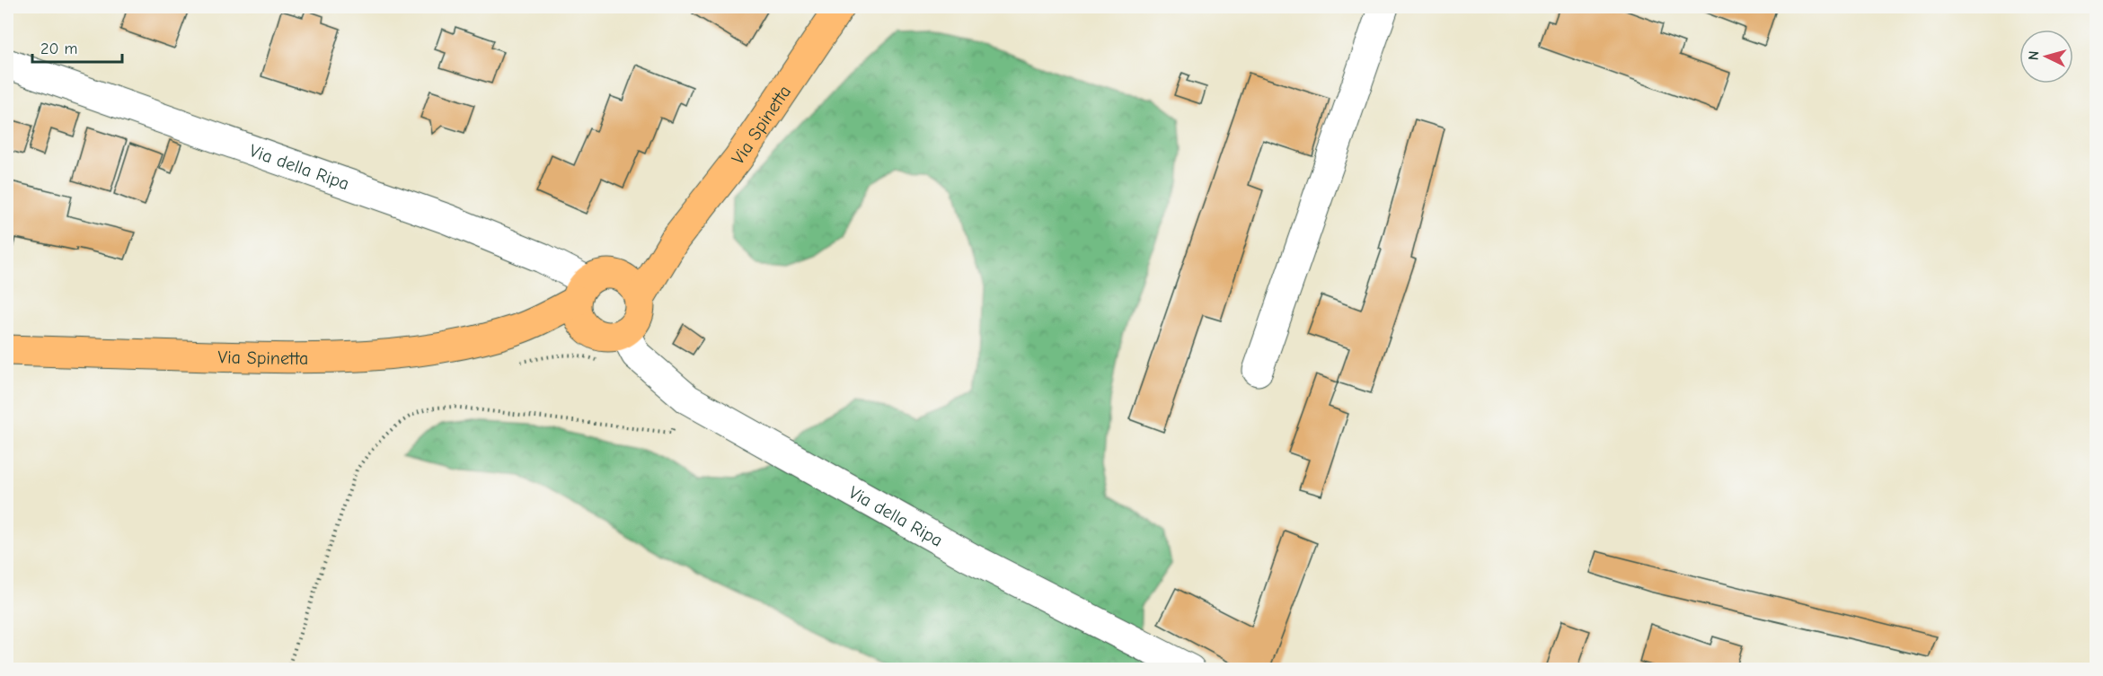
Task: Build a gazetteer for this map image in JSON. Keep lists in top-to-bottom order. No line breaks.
{"streets":{"main road":["Via Spinetta"],"street":["Via della Ripa"]},"crossings":[["Via Spinetta","Via della Ripa"]],"scale_bar":"20 m","north":"left"}
